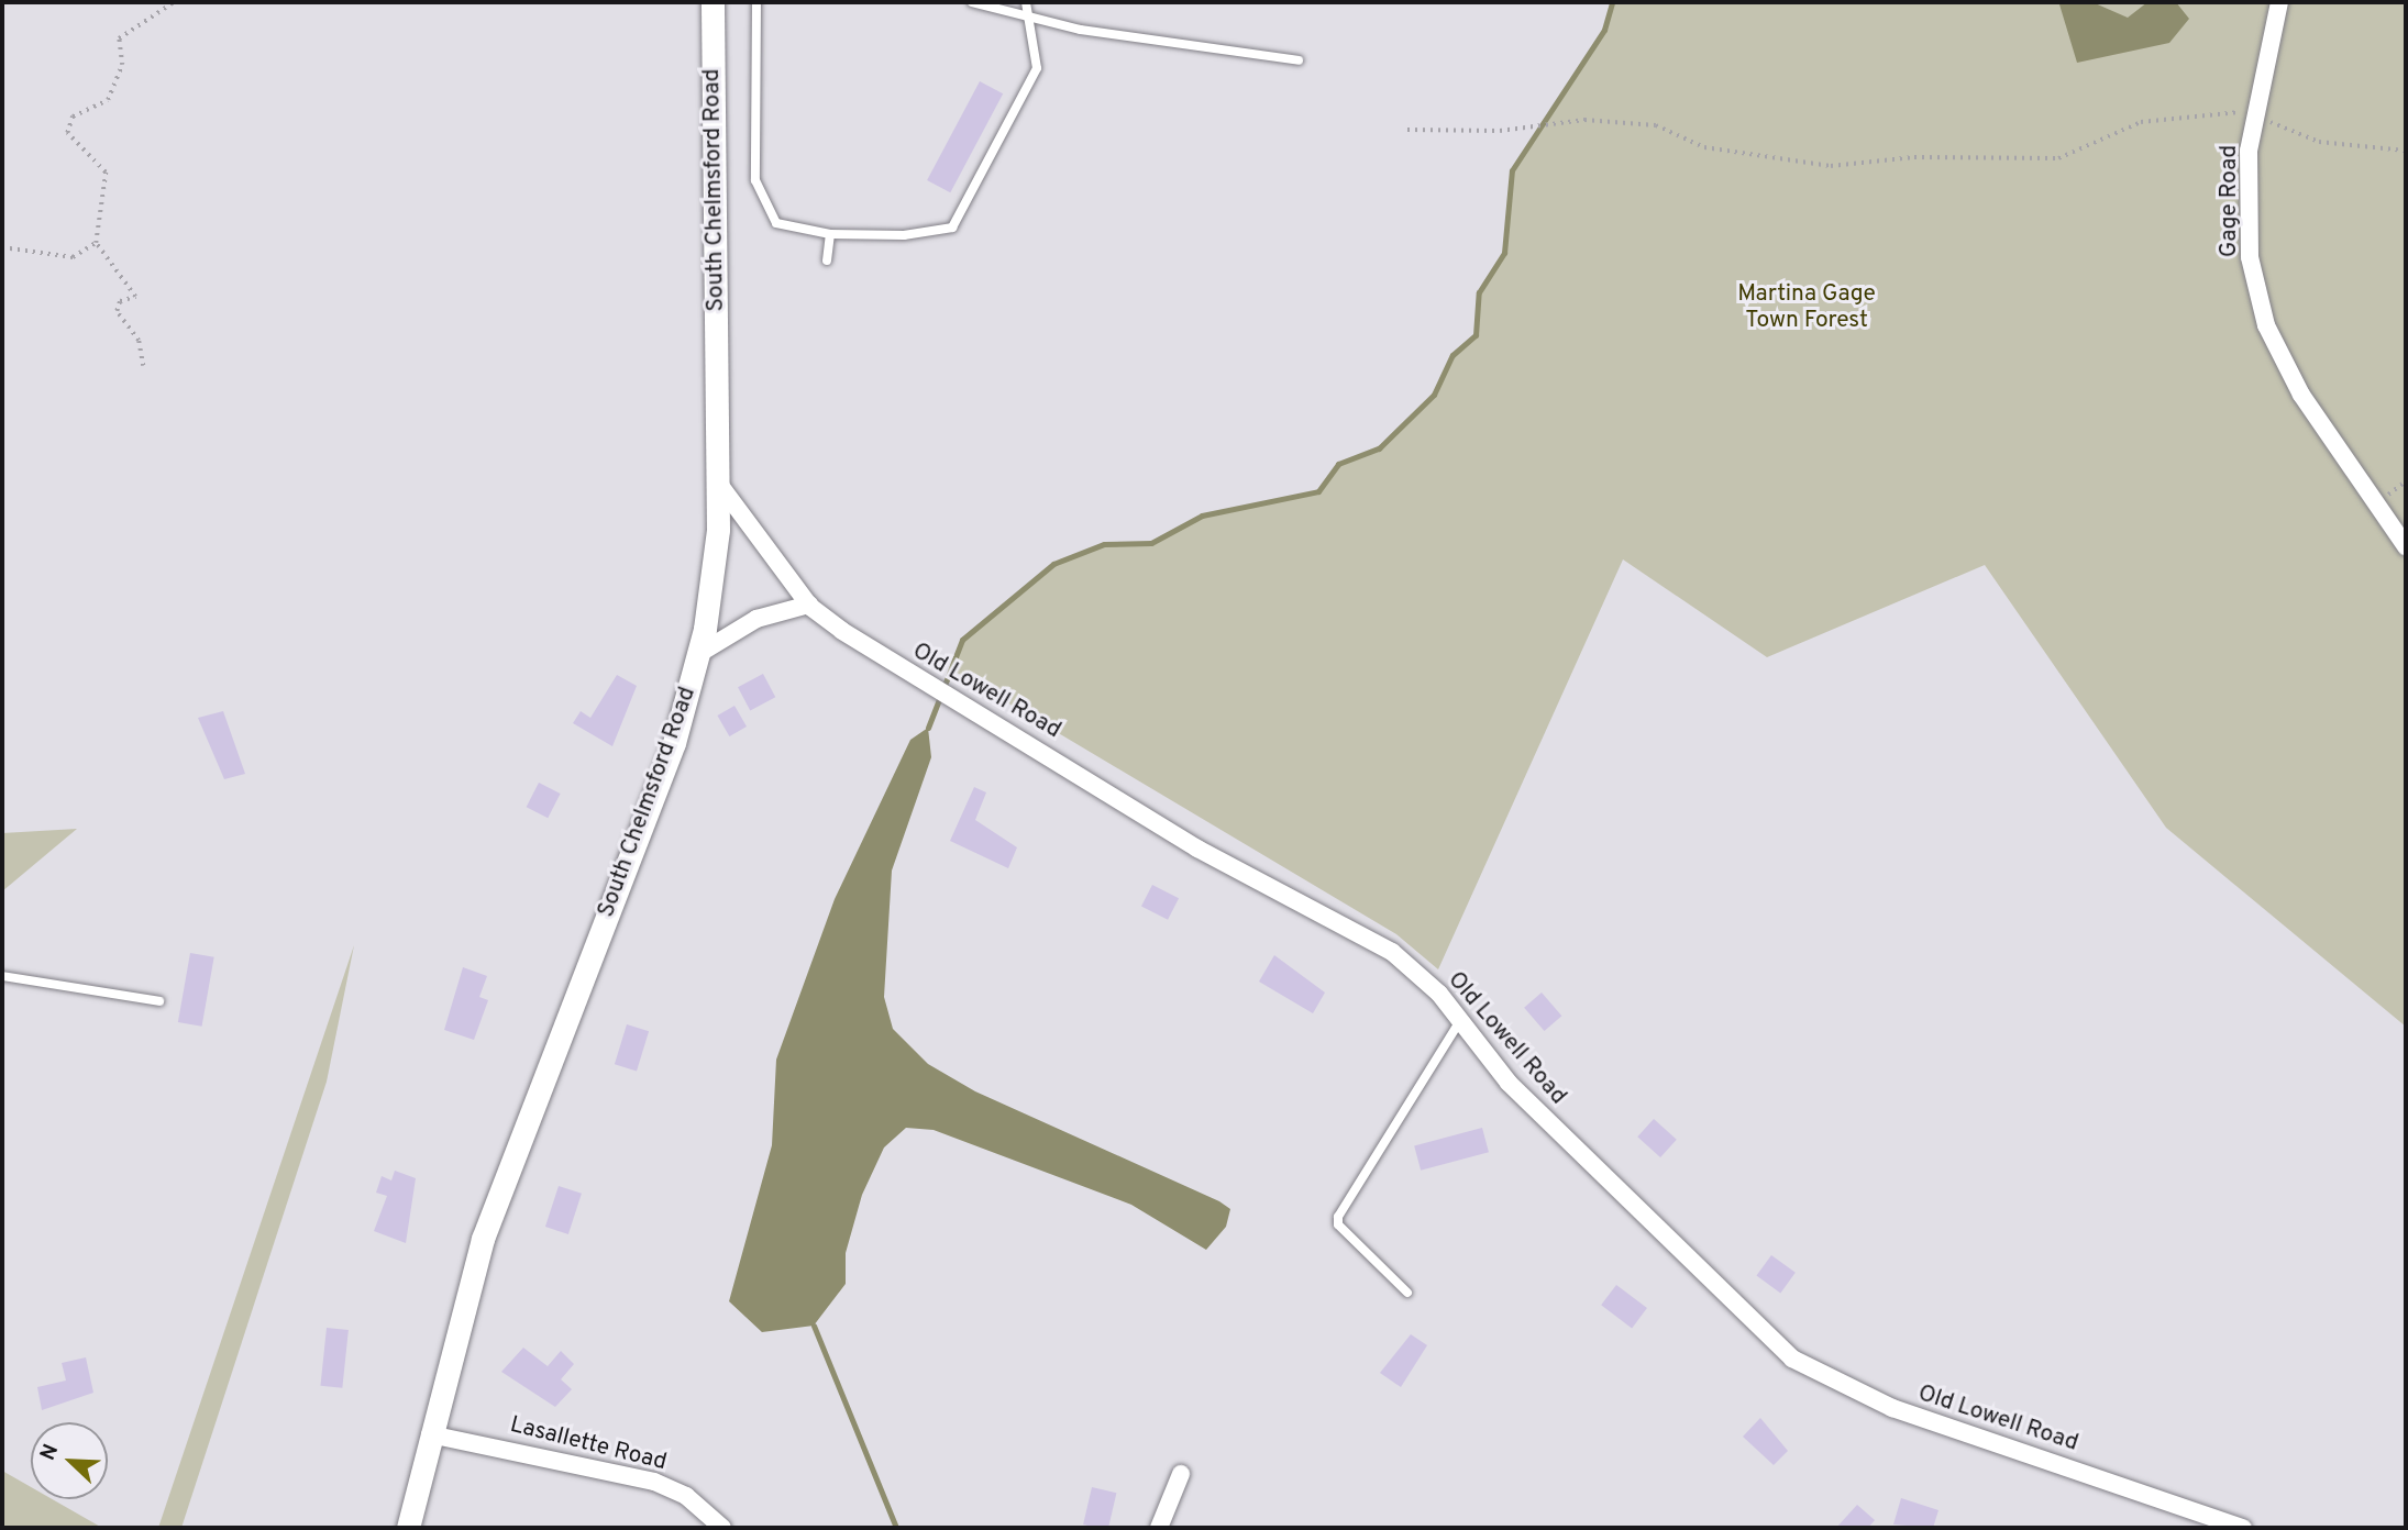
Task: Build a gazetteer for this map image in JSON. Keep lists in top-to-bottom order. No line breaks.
{"streets":{"main road":["South Chelmsford Road"],"street":["Gage Road","Old Lowell Road","Lasallette Road"]},"crossings":[["South Chelmsford Road","Old Lowell Road"],["South Chelmsford Road","Lasallette Road"]],"parks":["Martina Gage Town Forest"],"north":"top left"}
